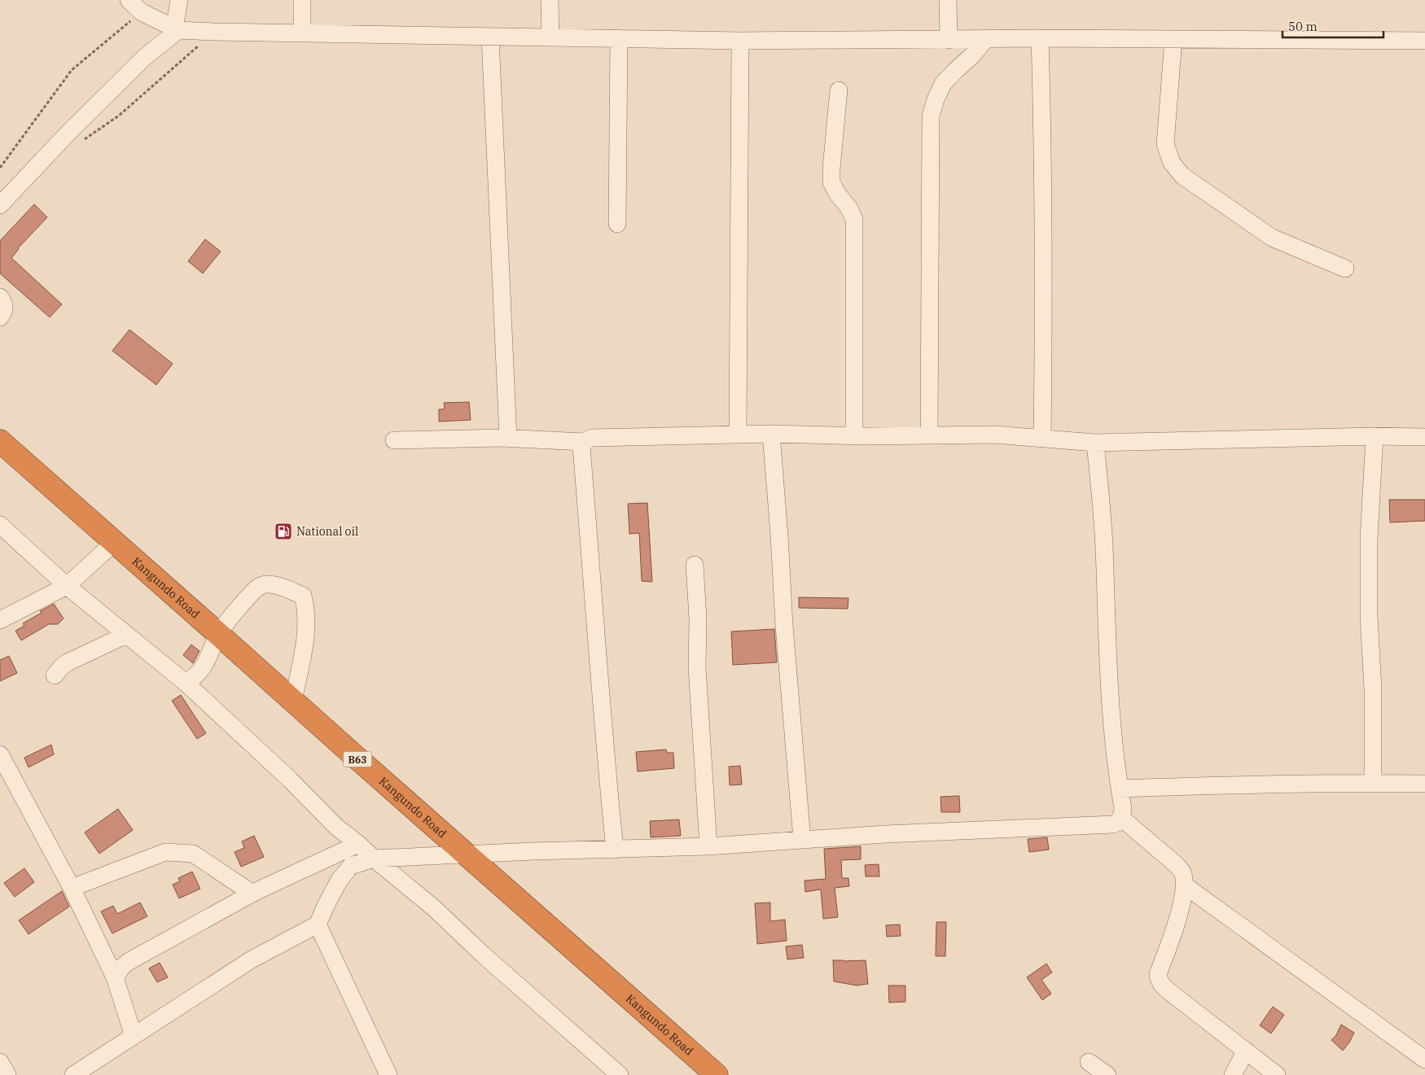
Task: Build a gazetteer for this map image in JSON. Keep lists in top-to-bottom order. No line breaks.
{"streets":{"highway":["Kangundo Road","B63"]},"places":{"fuel station":["National oil"]},"scale_bar":"50 m"}
